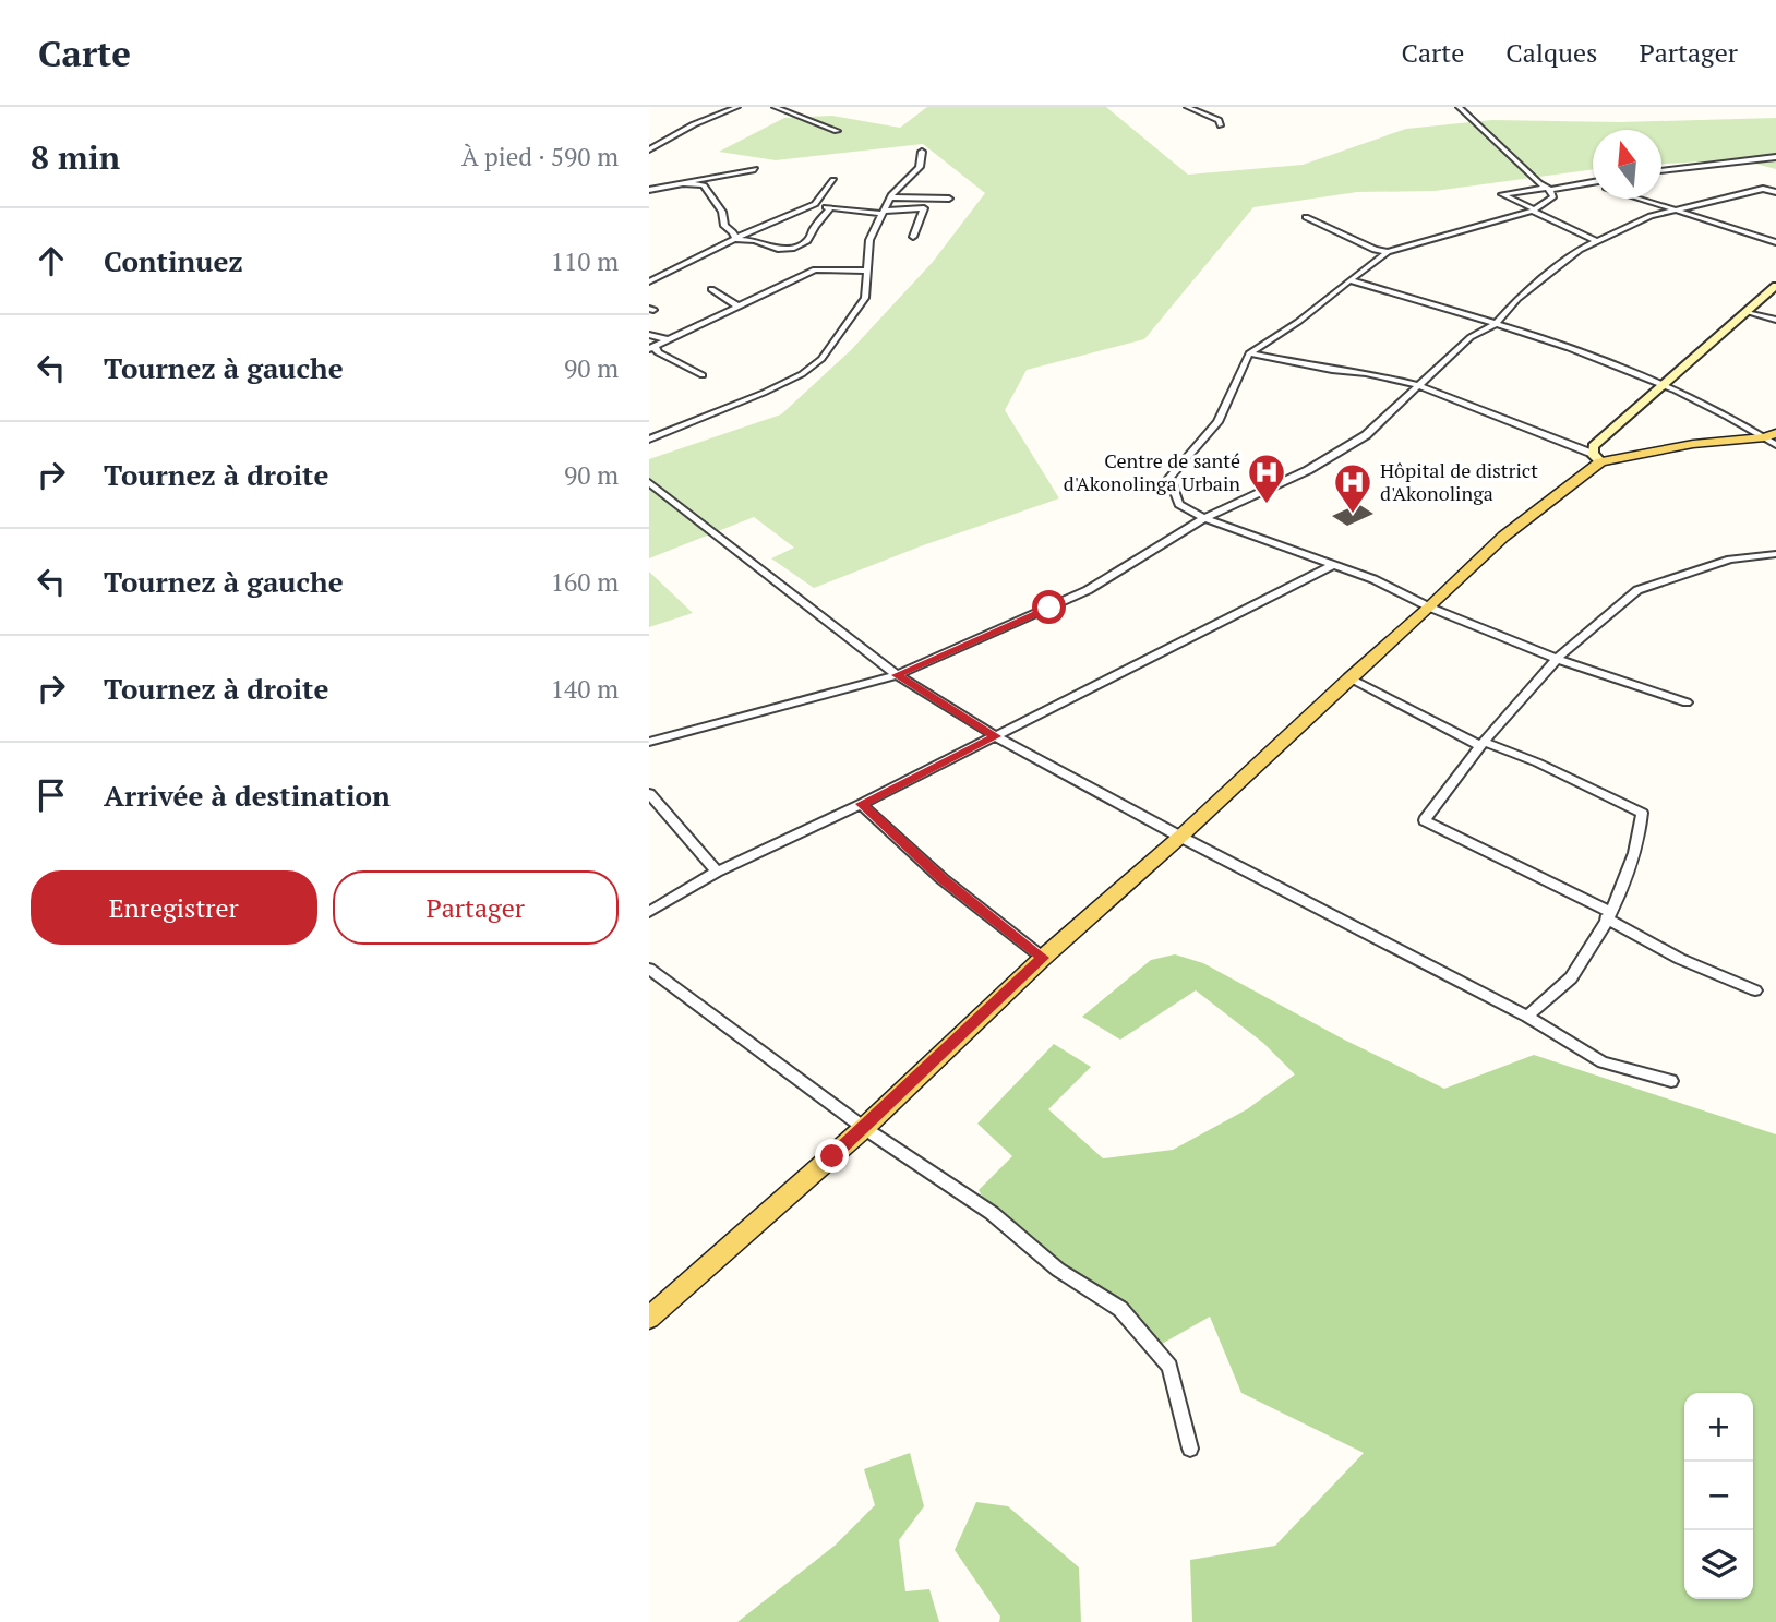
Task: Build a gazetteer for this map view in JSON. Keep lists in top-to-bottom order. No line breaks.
{"places":{"hospital":["Centre de santé d'Akonolinga Urbain","Hôpital de district d'Akonolinga"]},"north":"top","page":{"header":"Carte","nav":["Carte","Calques","Partager"],"heading":["8 min","À pied · 590 m"],"list":[["Continuez","110 m"],["Tournez à gauche","90 m"],["Tournez à droite","90 m"],["Tournez à gauche","160 m"],["Tournez à droite","140 m"],"Arrivée à destination"],"buttons":["Enregistrer","Partager"],"map_buttons":["+","−"]}}
